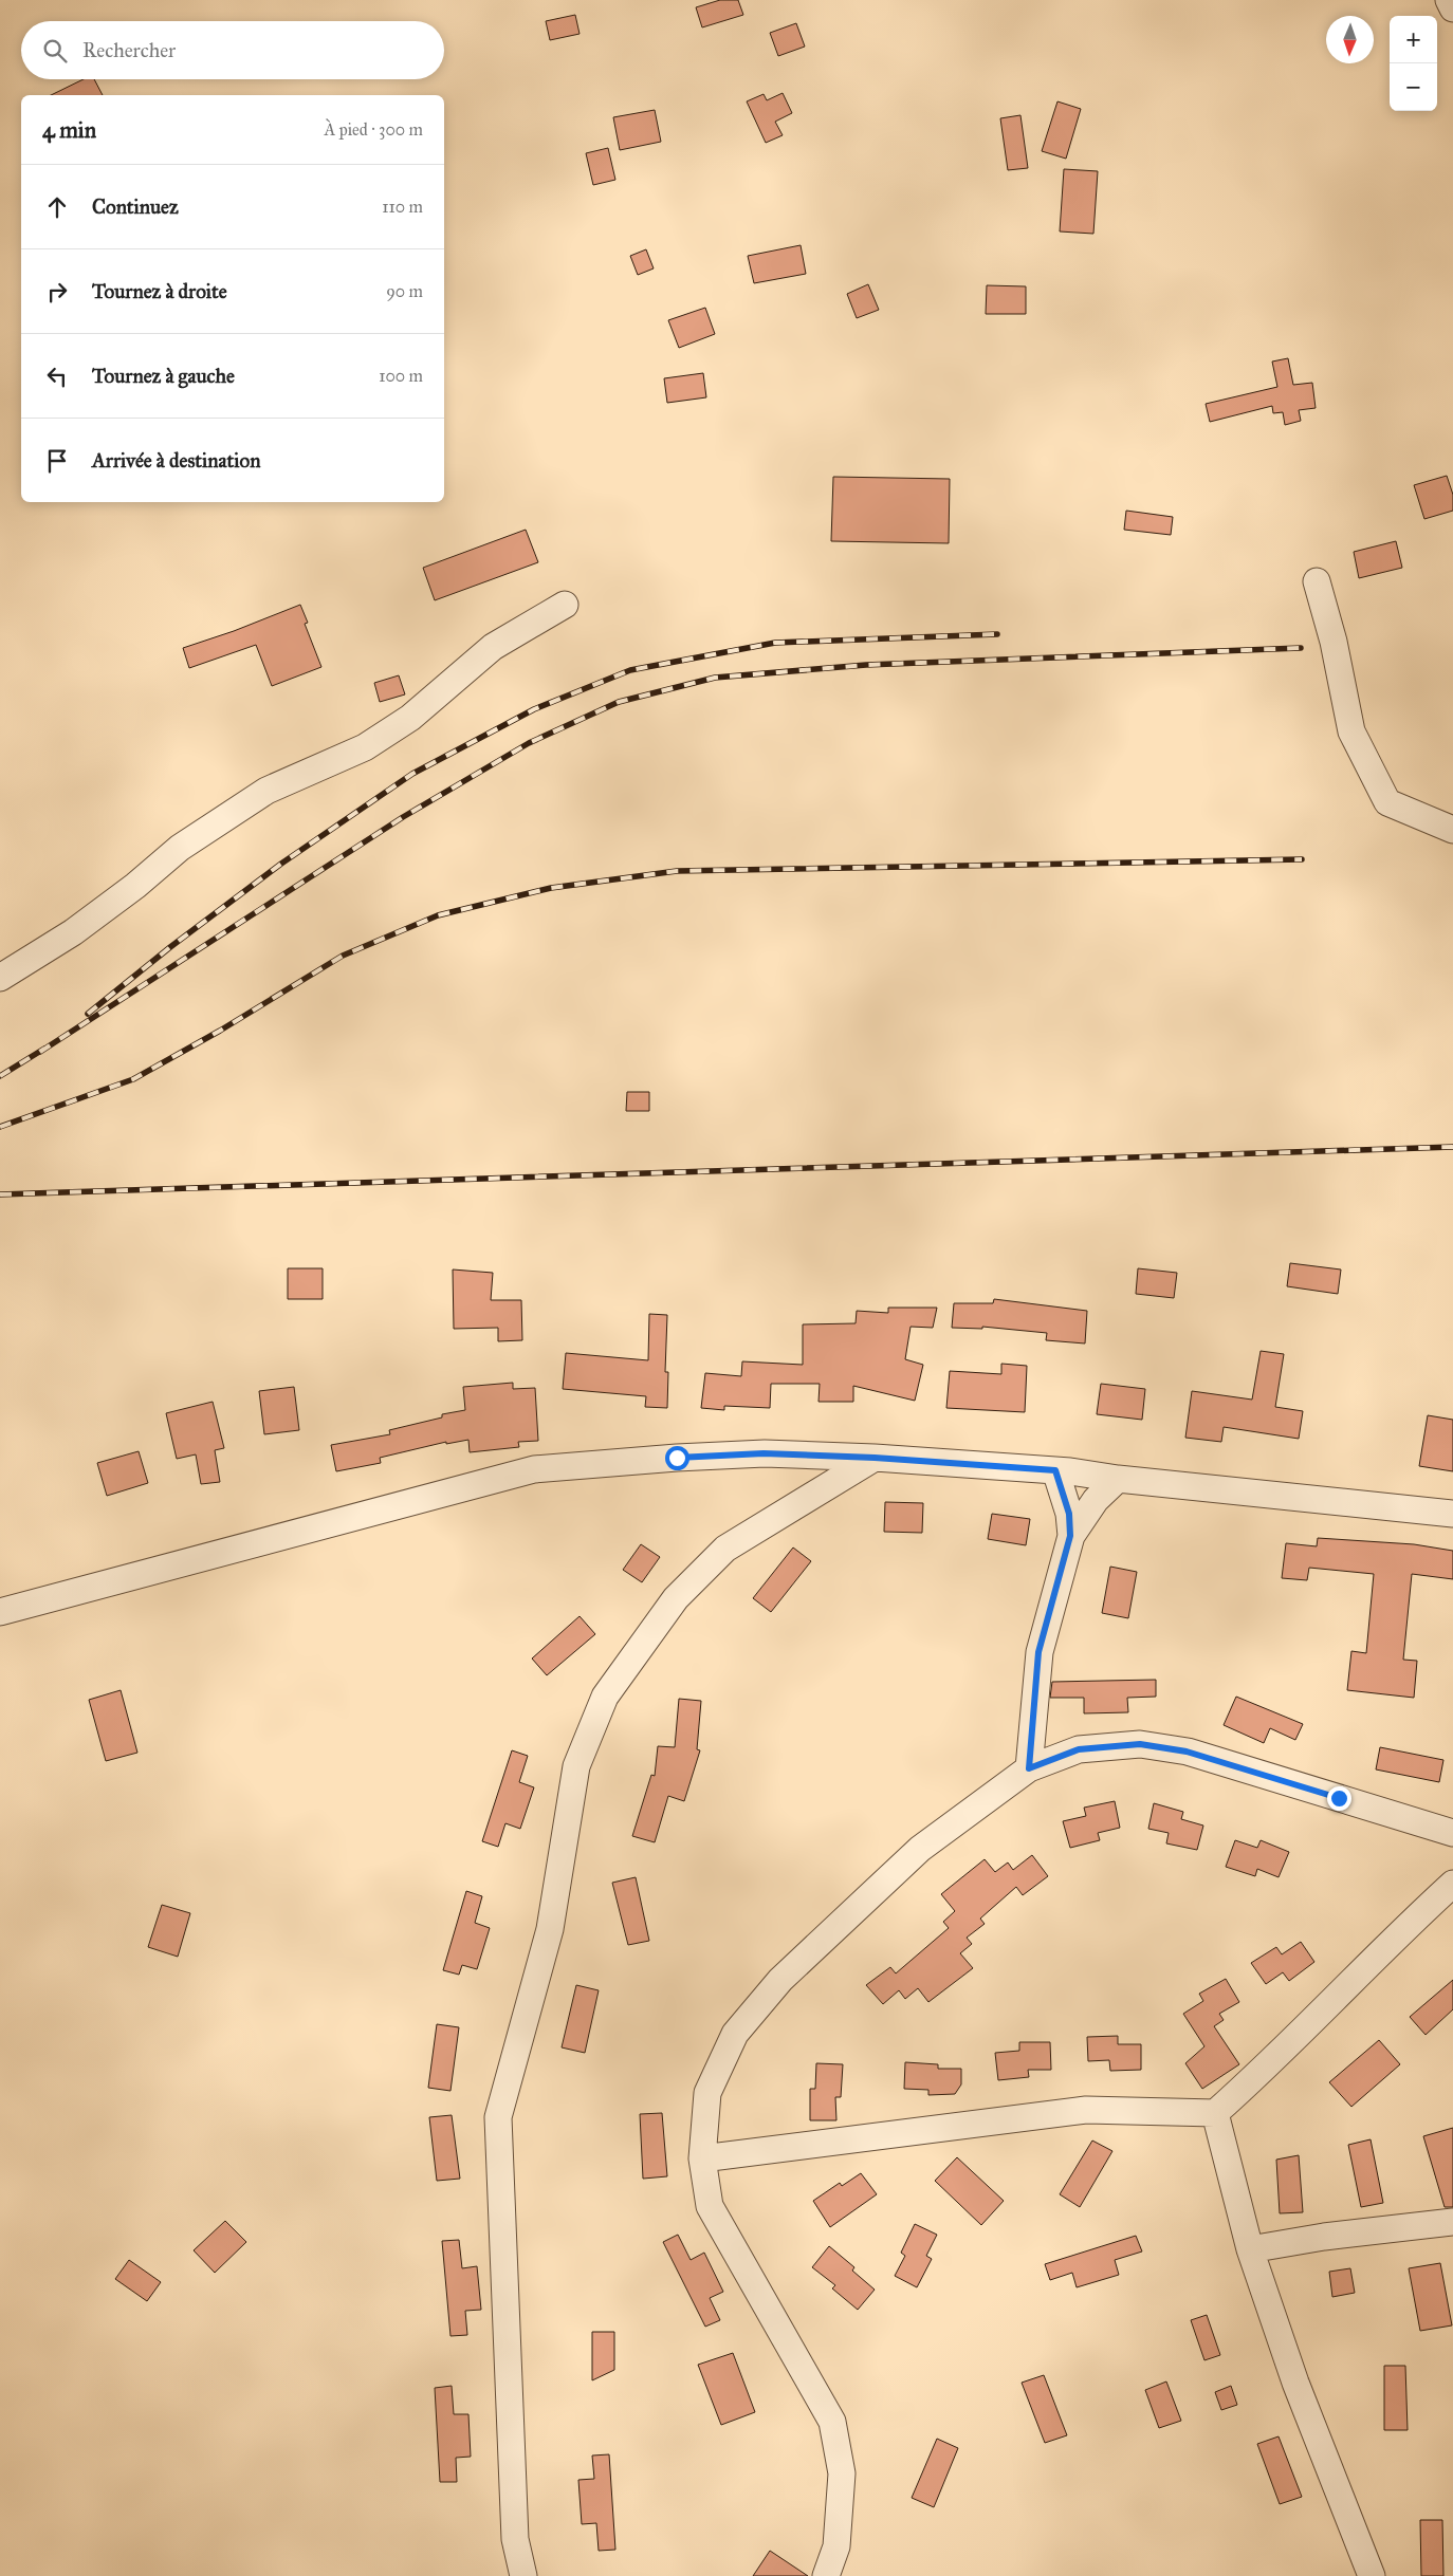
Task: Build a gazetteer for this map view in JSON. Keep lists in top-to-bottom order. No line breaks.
{"north":"bottom","page":{"map_buttons":["+","−"],"search":"Rechercher","heading":["4 min","À pied · 300 m"],"list":[["Continuez","110 m"],["Tournez à droite","90 m"],["Tournez à gauche","100 m"],"Arrivée à destination"]}}
